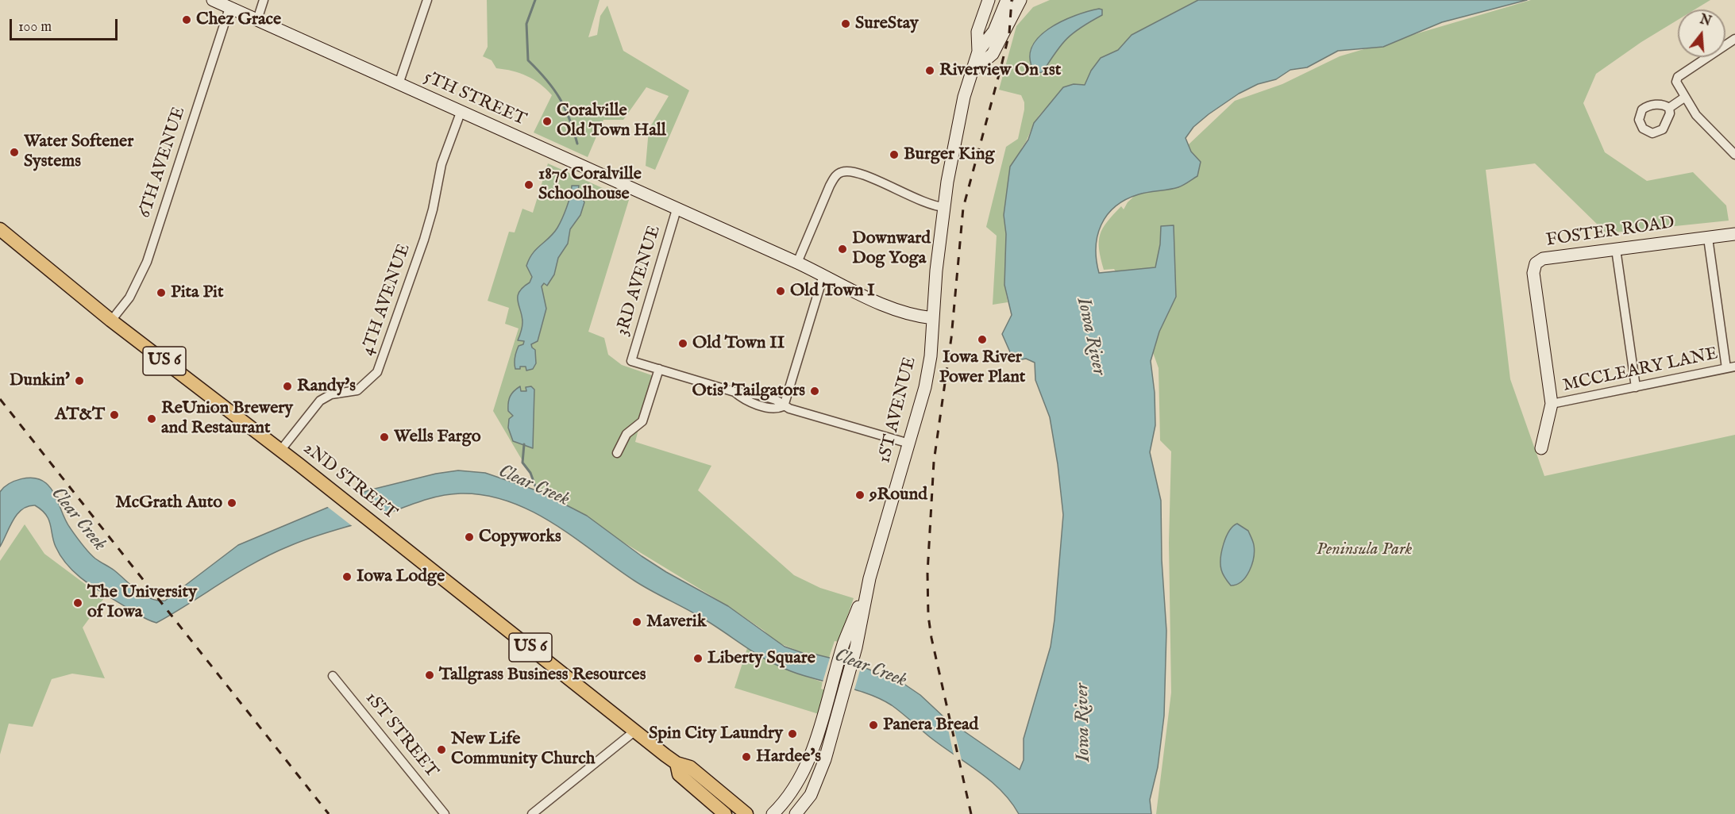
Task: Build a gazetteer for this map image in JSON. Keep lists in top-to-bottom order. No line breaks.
{"streets":{"main road":["US 6","2ND STREET"],"street":["5TH STREET","6TH AVENUE","FOSTER ROAD","3RD AVENUE","4TH AVENUE","MCCLEARY LANE","1ST AVENUE","1ST STREET"]},"crossings":[["5TH STREET","6TH AVENUE"],["5TH STREET","3RD AVENUE"],["5TH STREET","4TH AVENUE"],["5TH STREET","1ST AVENUE"],["6TH AVENUE","2ND STREET"],["FOSTER ROAD","MCCLEARY LANE"],["4TH AVENUE","2ND STREET"]],"water":["Iowa River","Clear Creek"],"parks":["Peninsula Park"],"places":["Chez Grace","SureStay","Riverview On 1st","Coralville Old Town Hall","Water Softener Systems","Burger King","1876 Coralville Schoolhouse","Downward Dog Yoga","Old Town I","Pita Pit","Iowa River Power Plant","Old Town II","Dunkin'","Randy's","Otis' Tailgators","AT&T","ReUnion Brewery and Restaurant","Wells Fargo","9Round","McGrath Auto","Copyworks","Iowa Lodge","The University of Iowa","Maverik","Liberty Square","Tallgrass Business Resources","Panera Bread","Spin City Laundry","New Life Community Church","Hardee's"],"scale_bar":"100 m","north":"top"}
